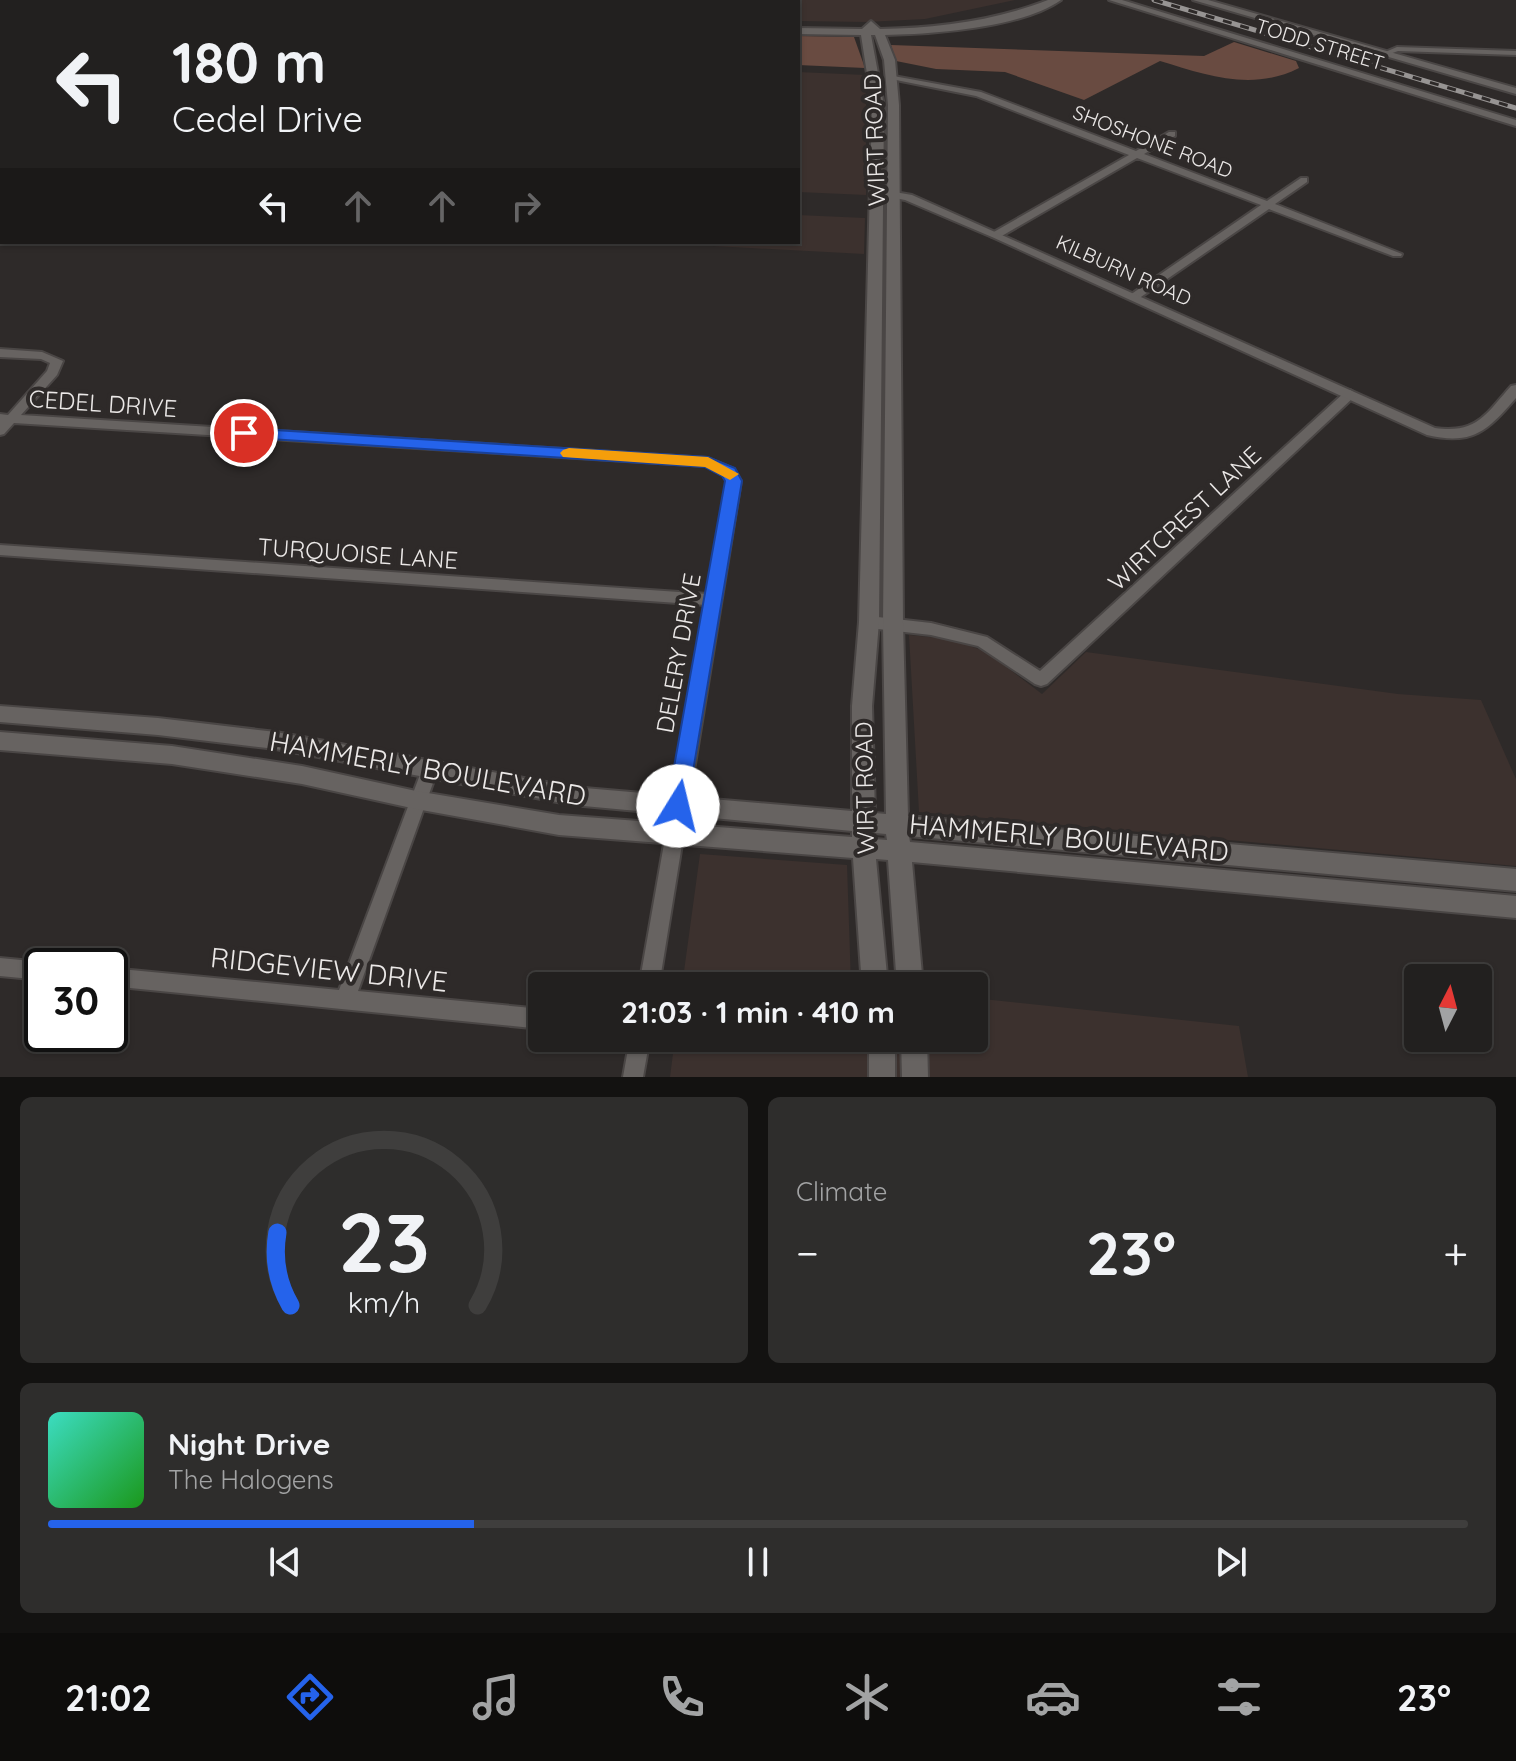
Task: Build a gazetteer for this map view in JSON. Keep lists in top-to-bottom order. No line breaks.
{"streets":{"main road":["WIRT ROAD","HAMMERLY BOULEVARD"],"street":["TODD STREET","SHOSHONE ROAD","KILBURN ROAD","CEDEL DRIVE","WIRTCREST LANE","TURQUOISE LANE","DELERY DRIVE","RIDGEVIEW DRIVE"]},"crossings":[["WIRT ROAD","SHOSHONE ROAD"],["WIRT ROAD","KILBURN ROAD"],["WIRT ROAD","WIRTCREST LANE"],["WIRT ROAD","HAMMERLY BOULEVARD"],["KILBURN ROAD","WIRTCREST LANE"],["CEDEL DRIVE","DELERY DRIVE"],["TURQUOISE LANE","DELERY DRIVE"],["DELERY DRIVE","HAMMERLY BOULEVARD"]],"north":"top","page":{"turn":["180 m","Cedel Drive"],"limit":"30","trip":"21:03 · 1 min · 410 m","tile":"Climate","heat":["−","23°","+"],"song":["Night Drive","The Halogens"],"tabs":["21:02","23°"],"gauge":["23","km/h"]}}
